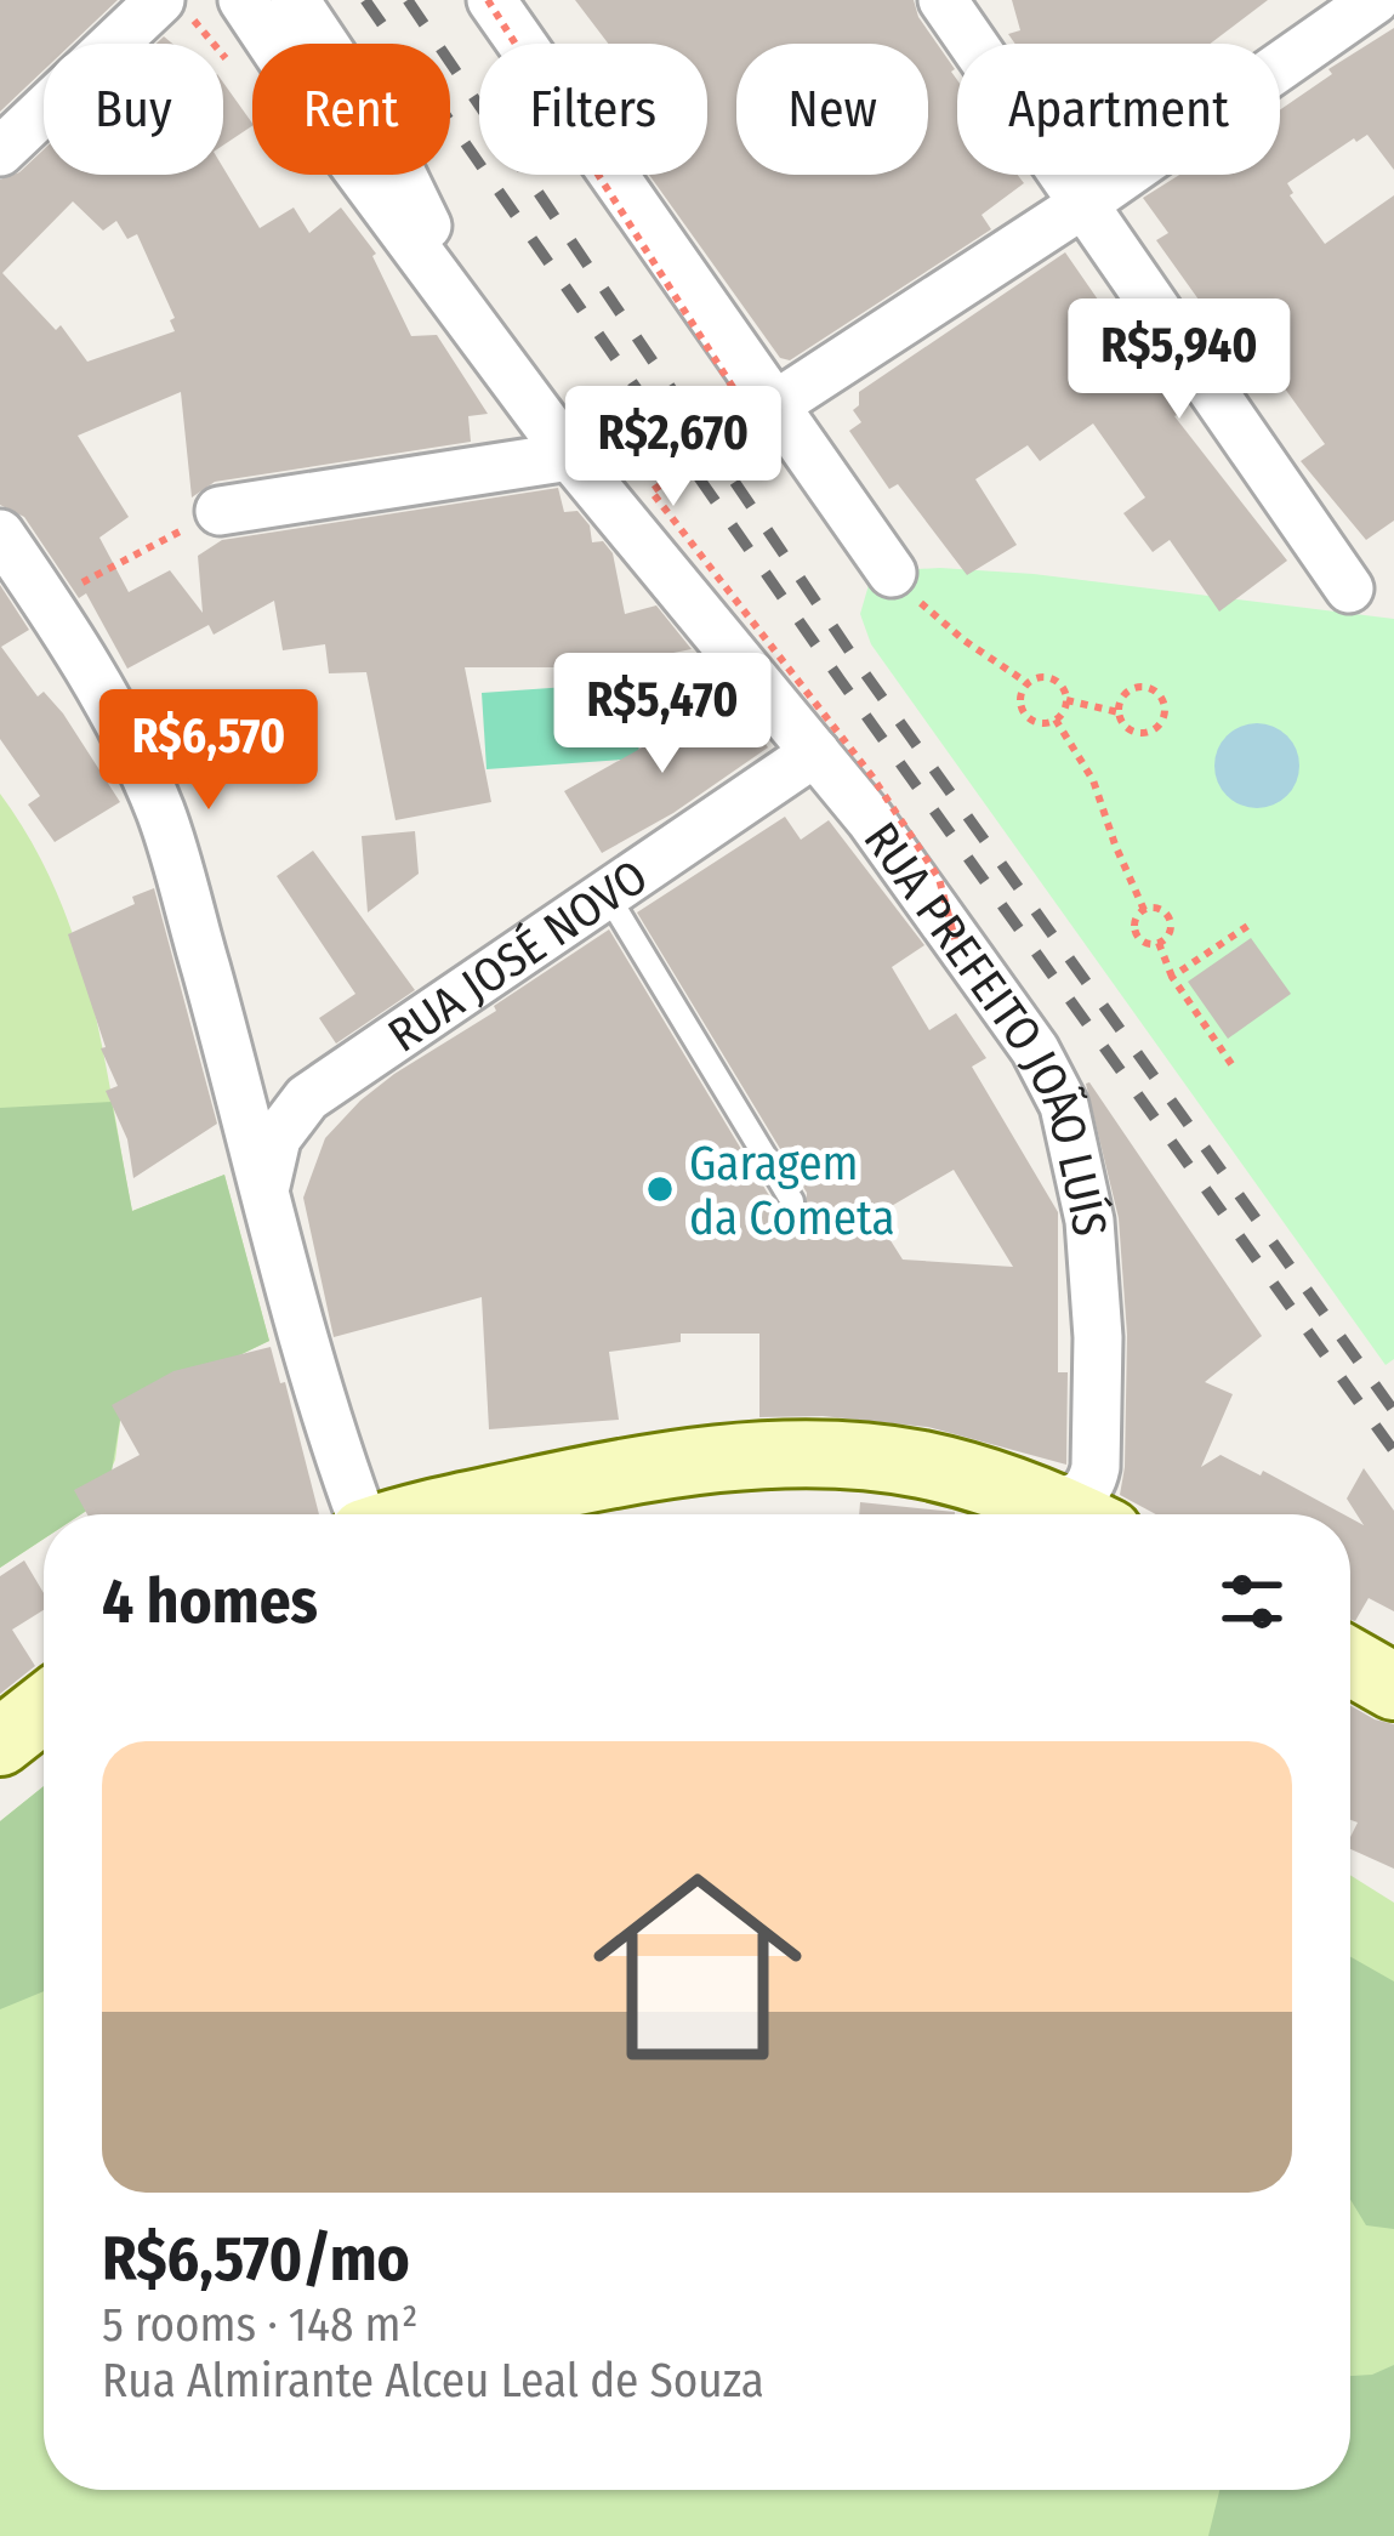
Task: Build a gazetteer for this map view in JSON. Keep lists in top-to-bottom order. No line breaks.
{"streets":{"street":["RUA JOSÉ NOVO","RUA PREFEITO JOÃO LUÍS"]},"crossings":[["RUA JOSÉ NOVO","RUA PREFEITO JOÃO LUÍS"]],"places":["Garagem da Cometa"],"page":{"chip":["Buy","Rent","Filters","New","Apartment"],"price":["R$5,940","R$2,670","R$5,470","R$6,570"],"heading":"4 homes","list":[{"name":"R$6,570/mo","note":"5 rooms · 148 m² · Rua Almirante Alceu Leal de Souza"}]}}
